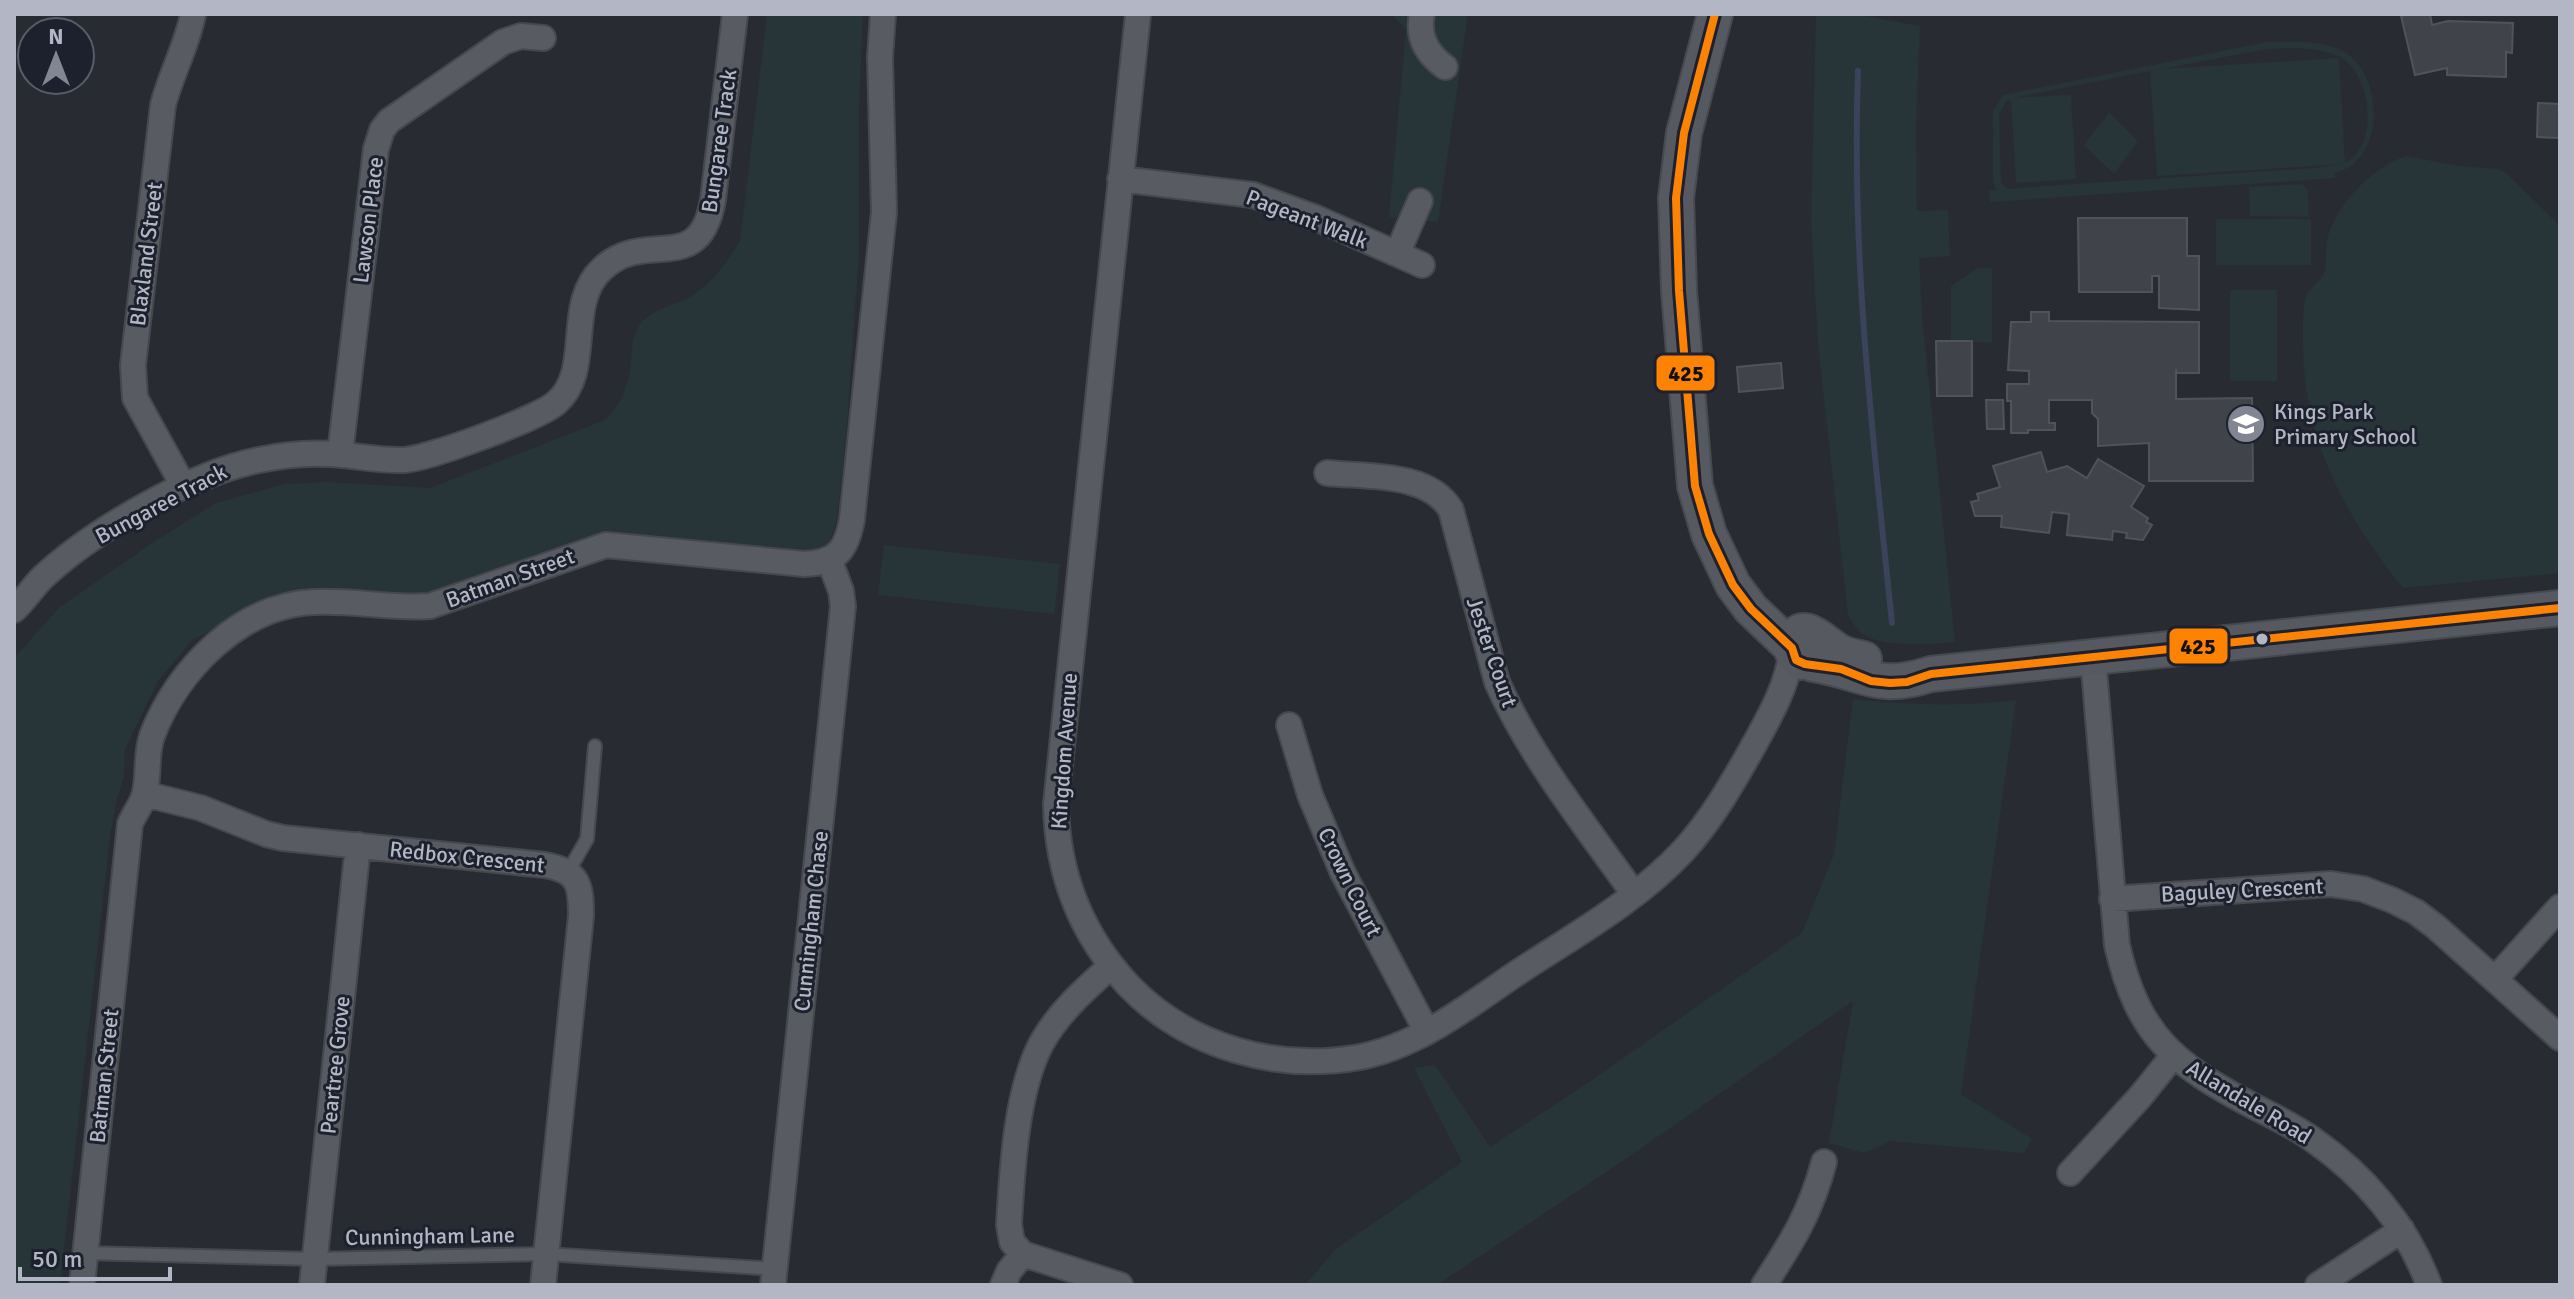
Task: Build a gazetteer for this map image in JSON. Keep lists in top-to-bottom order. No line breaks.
{"streets":{"street":["Bungaree Track","Pageant Walk","Lawson Place","Blaxland Street","Batman Street","Jester Court","Kingdom Avenue","Redbox Crescent","Crown Court","Baguley Crescent","Cunningham Chase","Peartree Grove","Allandale Road"],"lane":["Cunningham Lane"]},"crossings":[["Bungaree Track","Lawson Place"],["Bungaree Track","Blaxland Street"],["Pageant Walk","Kingdom Avenue"],["Batman Street","Redbox Crescent"],["Batman Street","Cunningham Chase"],["Batman Street","Cunningham Lane"],["Jester Court","Kingdom Avenue"],["Kingdom Avenue","Crown Court"],["Redbox Crescent","Peartree Grove"],["Redbox Crescent","Cunningham Lane"],["Baguley Crescent","Allandale Road"],["Cunningham Chase","Cunningham Lane"],["Peartree Grove","Cunningham Lane"]],"places":{"school or university":["Kings Park Primary School"]},"lines":["transit line 425"],"scale_bar":"50 m","north":"top"}
